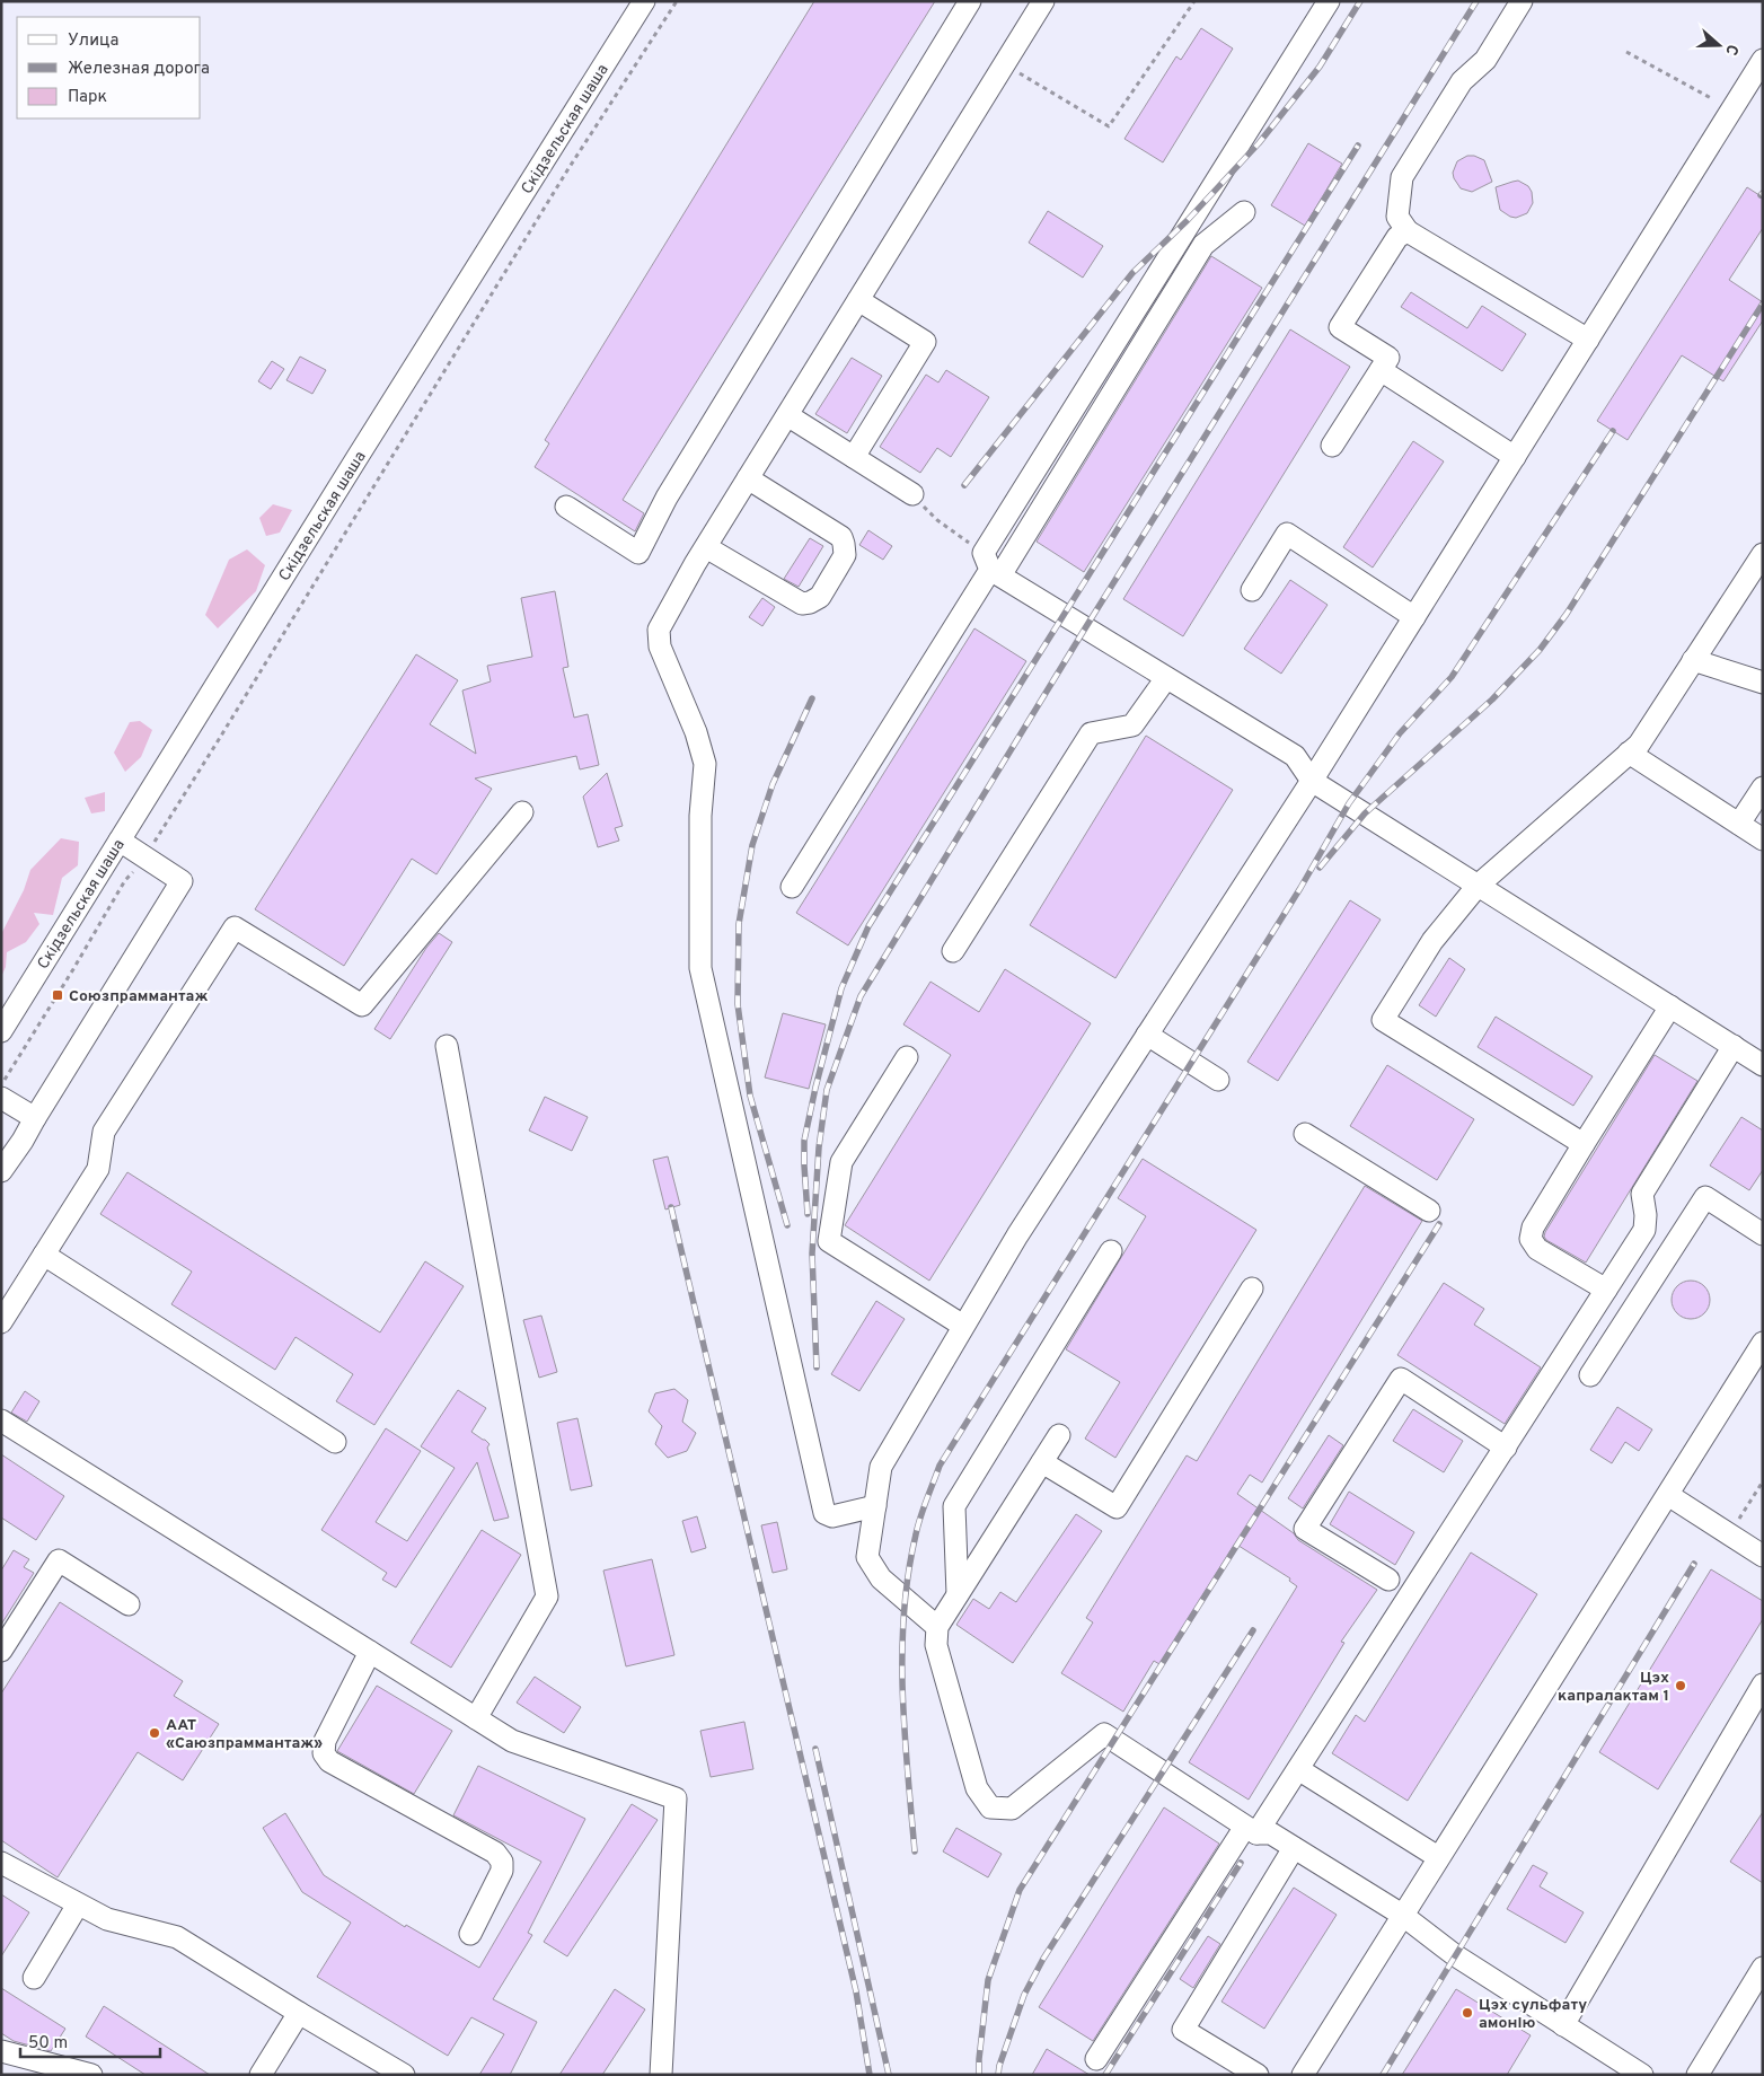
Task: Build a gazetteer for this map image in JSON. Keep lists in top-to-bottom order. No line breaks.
{"streets":{"street":["Скідзельская шаша"]},"places":{"transit":["Союзпраммантаж"],"other":["Цэх капралактам 1","ААТ «Саюзпраммантаж»","Цэх сульфату амонію"]},"legend":["Улица","Железная дорога","Парк"],"scale_bar":"50 m","north":"right"}
